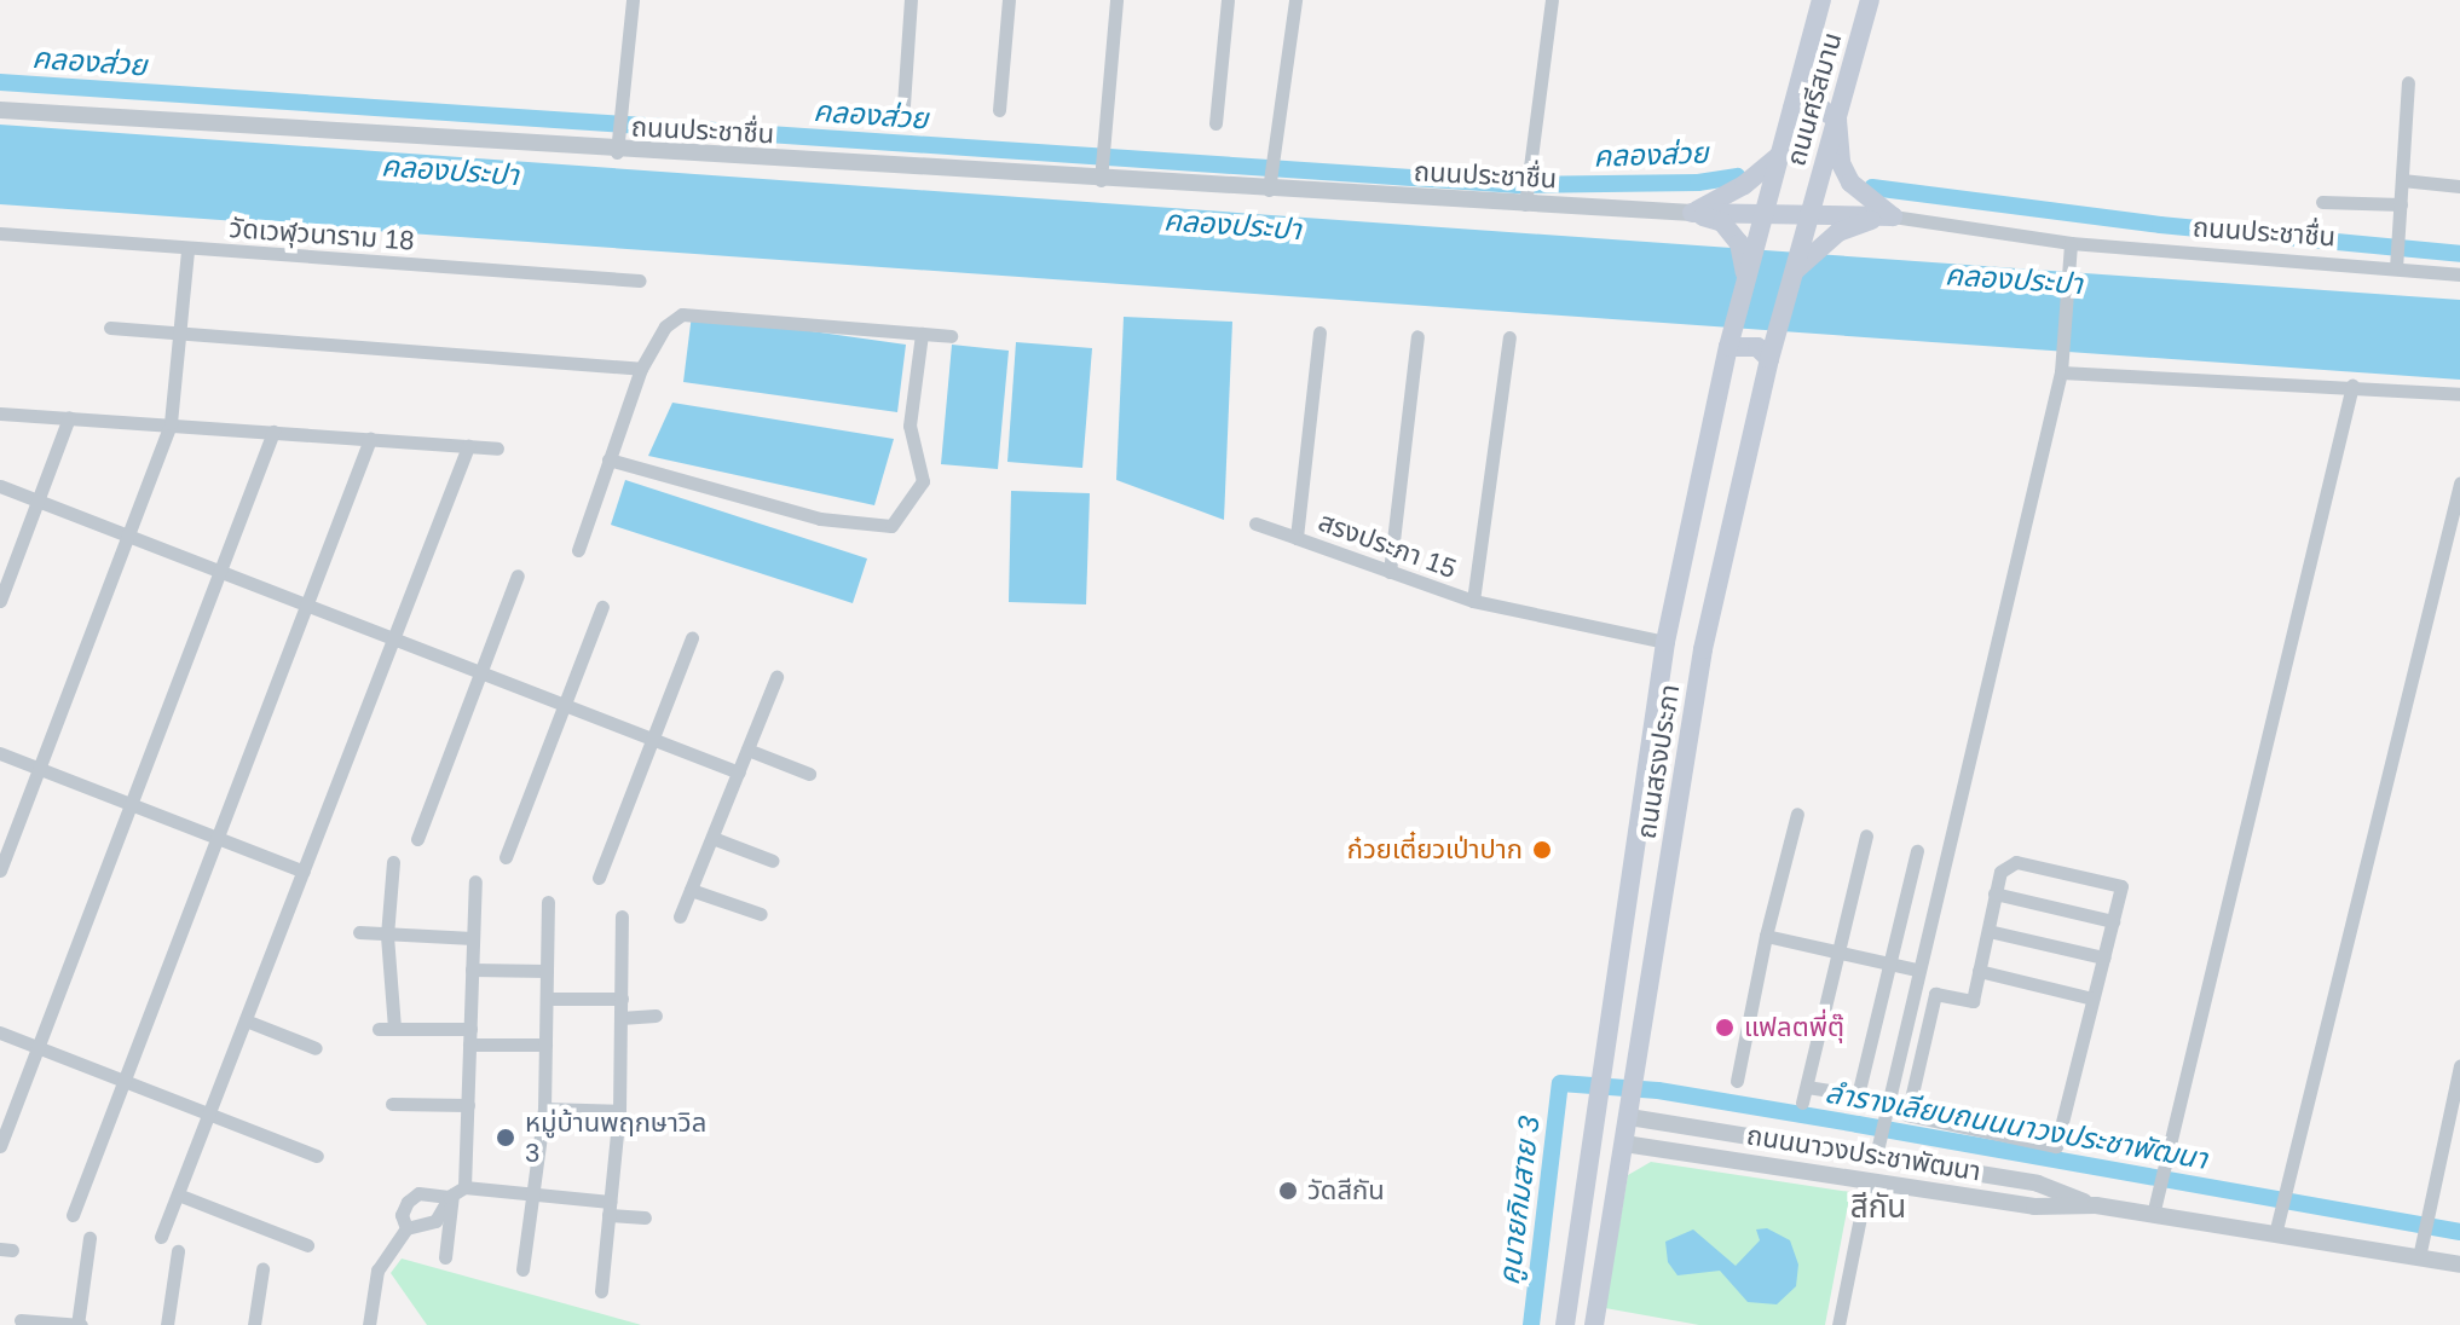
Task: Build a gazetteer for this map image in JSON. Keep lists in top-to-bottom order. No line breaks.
{"streets":{"main road":["ถนนศรีสมาน","ถนนสรงประภา"],"street":["ถนนประชาชื่น","วัดเวฬุวนาราม 18","สรงประภา 15","ถนนนาวงประชาพัฒนา"]},"crossings":[["ถนนศรีสมาน","ถนนสรงประภา"],["สรงประภา 15","ถนนสรงประภา"],["ถนนสรงประภา","ถนนนาวงประชาพัฒนา"]],"districts":["สีกัน"],"water":["คลองส่วย","คลองประปา","ลำรางเลียบถนนนาวงประชาพัฒนา","คูนายกิมสาย 3"],"places":["ก๋วยเตี๋ยวเป่าปาก","แฟลตพี่ตุ๊","หมู่บ้านพฤกษาวิล 3","วัดสีกัน"]}
